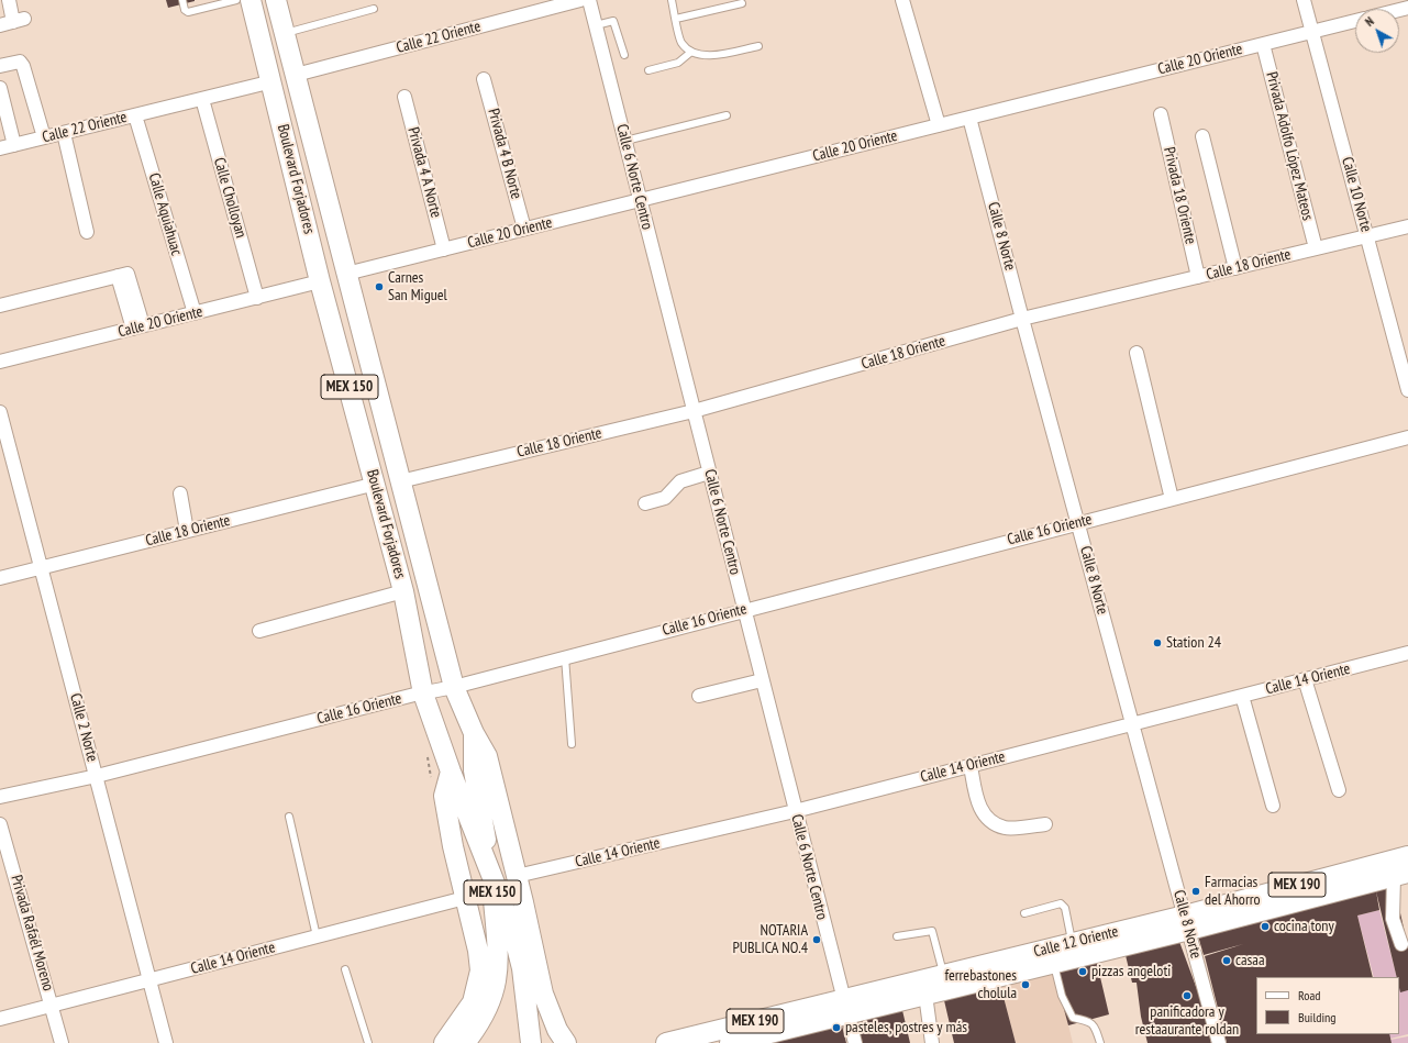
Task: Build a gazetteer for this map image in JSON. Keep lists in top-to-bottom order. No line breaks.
{"streets":{"main road":["Boulevard Forjadores","MEX 150","MEX 190","Calle 12 Oriente"],"street":["Calle 22 Oriente","Calle 20 Oriente","Privada Adolfo López Mateos","Privada 4 B Norte","Privada 4 A Norte","Calle 6 Norte Centro","Calle 10 Norte","Privada 18 Oriente","Calle Cholloyan","Calle Aquiahuac","Calle 8 Norte","Calle 18 Oriente","Calle 16 Oriente","Calle 14 Oriente","Calle 2 Norte","Privada Rafaél Moreno"]},"crossings":[["Calle 22 Oriente","Boulevard Forjadores"],["Calle 22 Oriente","Calle Cholloyan"],["Calle 22 Oriente","Calle Aquiahuac"],["Calle 20 Oriente","Privada Adolfo López Mateos"],["Calle 20 Oriente","Privada 4 B Norte"],["Calle 20 Oriente","Privada 4 A Norte"],["Calle 20 Oriente","Calle 6 Norte Centro"],["Calle 20 Oriente","Boulevard Forjadores"],["Calle 20 Oriente","Calle 10 Norte"],["Calle 20 Oriente","Calle Cholloyan"],["Calle 20 Oriente","Calle Aquiahuac"],["Calle 20 Oriente","Calle 8 Norte"],["Privada Adolfo López Mateos","Calle 18 Oriente"],["Calle 6 Norte Centro","Calle 18 Oriente"],["Calle 6 Norte Centro","Calle 16 Oriente"],["Calle 6 Norte Centro","Calle 14 Oriente"],["Calle 6 Norte Centro","Calle 12 Oriente"],["Boulevard Forjadores","Calle 18 Oriente"],["Boulevard Forjadores","MEX 150"],["Boulevard Forjadores","Calle 16 Oriente"],["Calle 10 Norte","Calle 18 Oriente"],["Privada 18 Oriente","Calle 18 Oriente"],["Calle 8 Norte","Calle 18 Oriente"],["Calle 8 Norte","Calle 16 Oriente"],["Calle 8 Norte","Calle 14 Oriente"],["Calle 8 Norte","Calle 12 Oriente"],["Calle 18 Oriente","Calle 2 Norte"],["MEX 150","Calle 14 Oriente"],["Calle 16 Oriente","Calle 2 Norte"],["Calle 14 Oriente","Calle 2 Norte"],["Calle 14 Oriente","Privada Rafaél Moreno"]],"places":["Carnes San Miguel","Station 24","Farmacias del Ahorro","cocina tony","NOTARIA PUBLICA NO.4","casaa","pizzas angeloti","ferrebastones cholula","panificadora y restaaurante roldan","pasteles, postres y más"],"legend":["Road","Building"],"north":"top left"}
